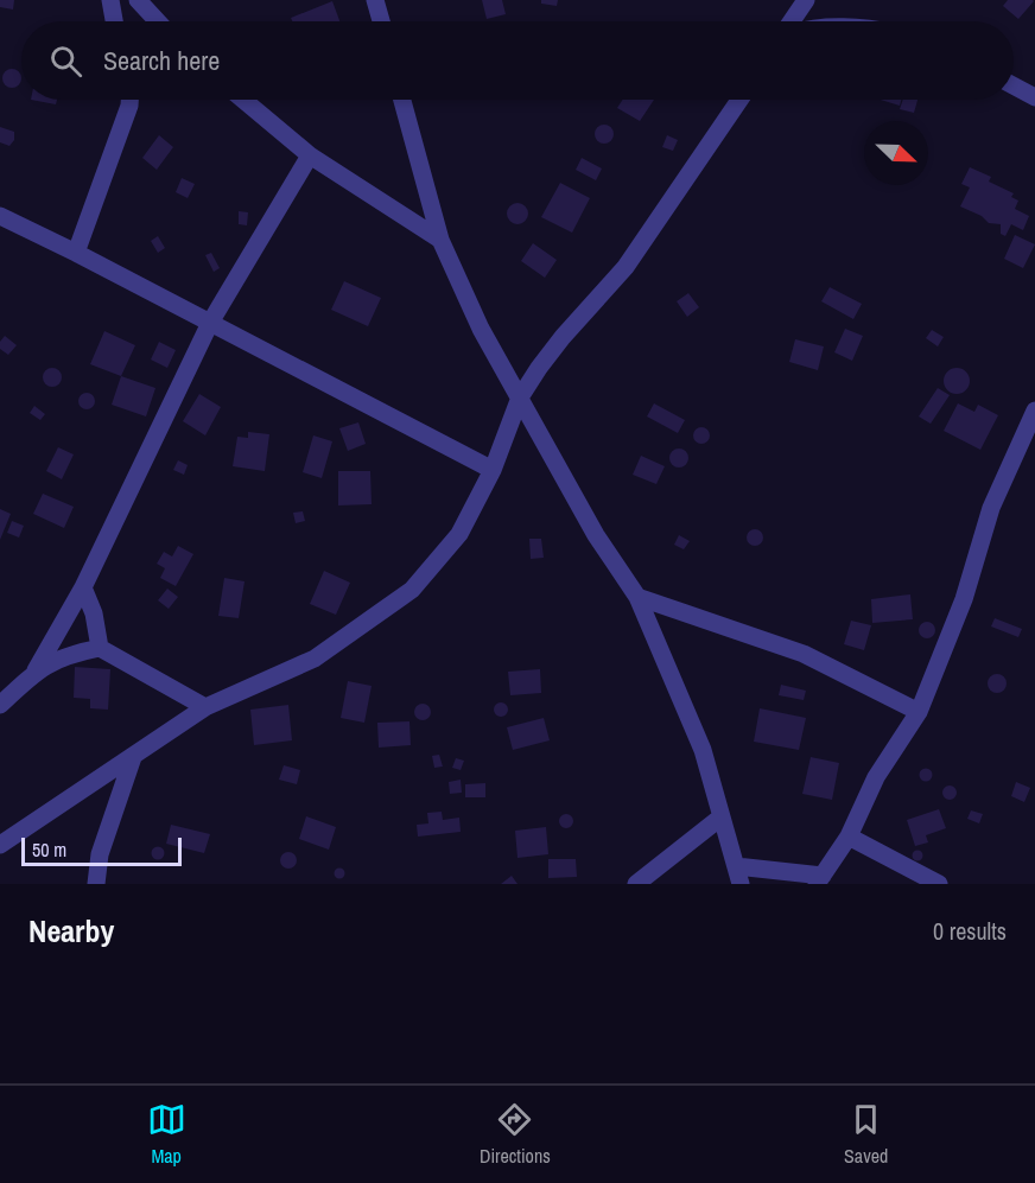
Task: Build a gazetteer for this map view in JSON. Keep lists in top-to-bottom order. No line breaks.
{"scale_bar":"50 m","north":"bottom right","page":{"search":"Search here","scale":"50 m","heading":["Nearby","0 results"],"nav":["Map","Directions","Saved"]}}
